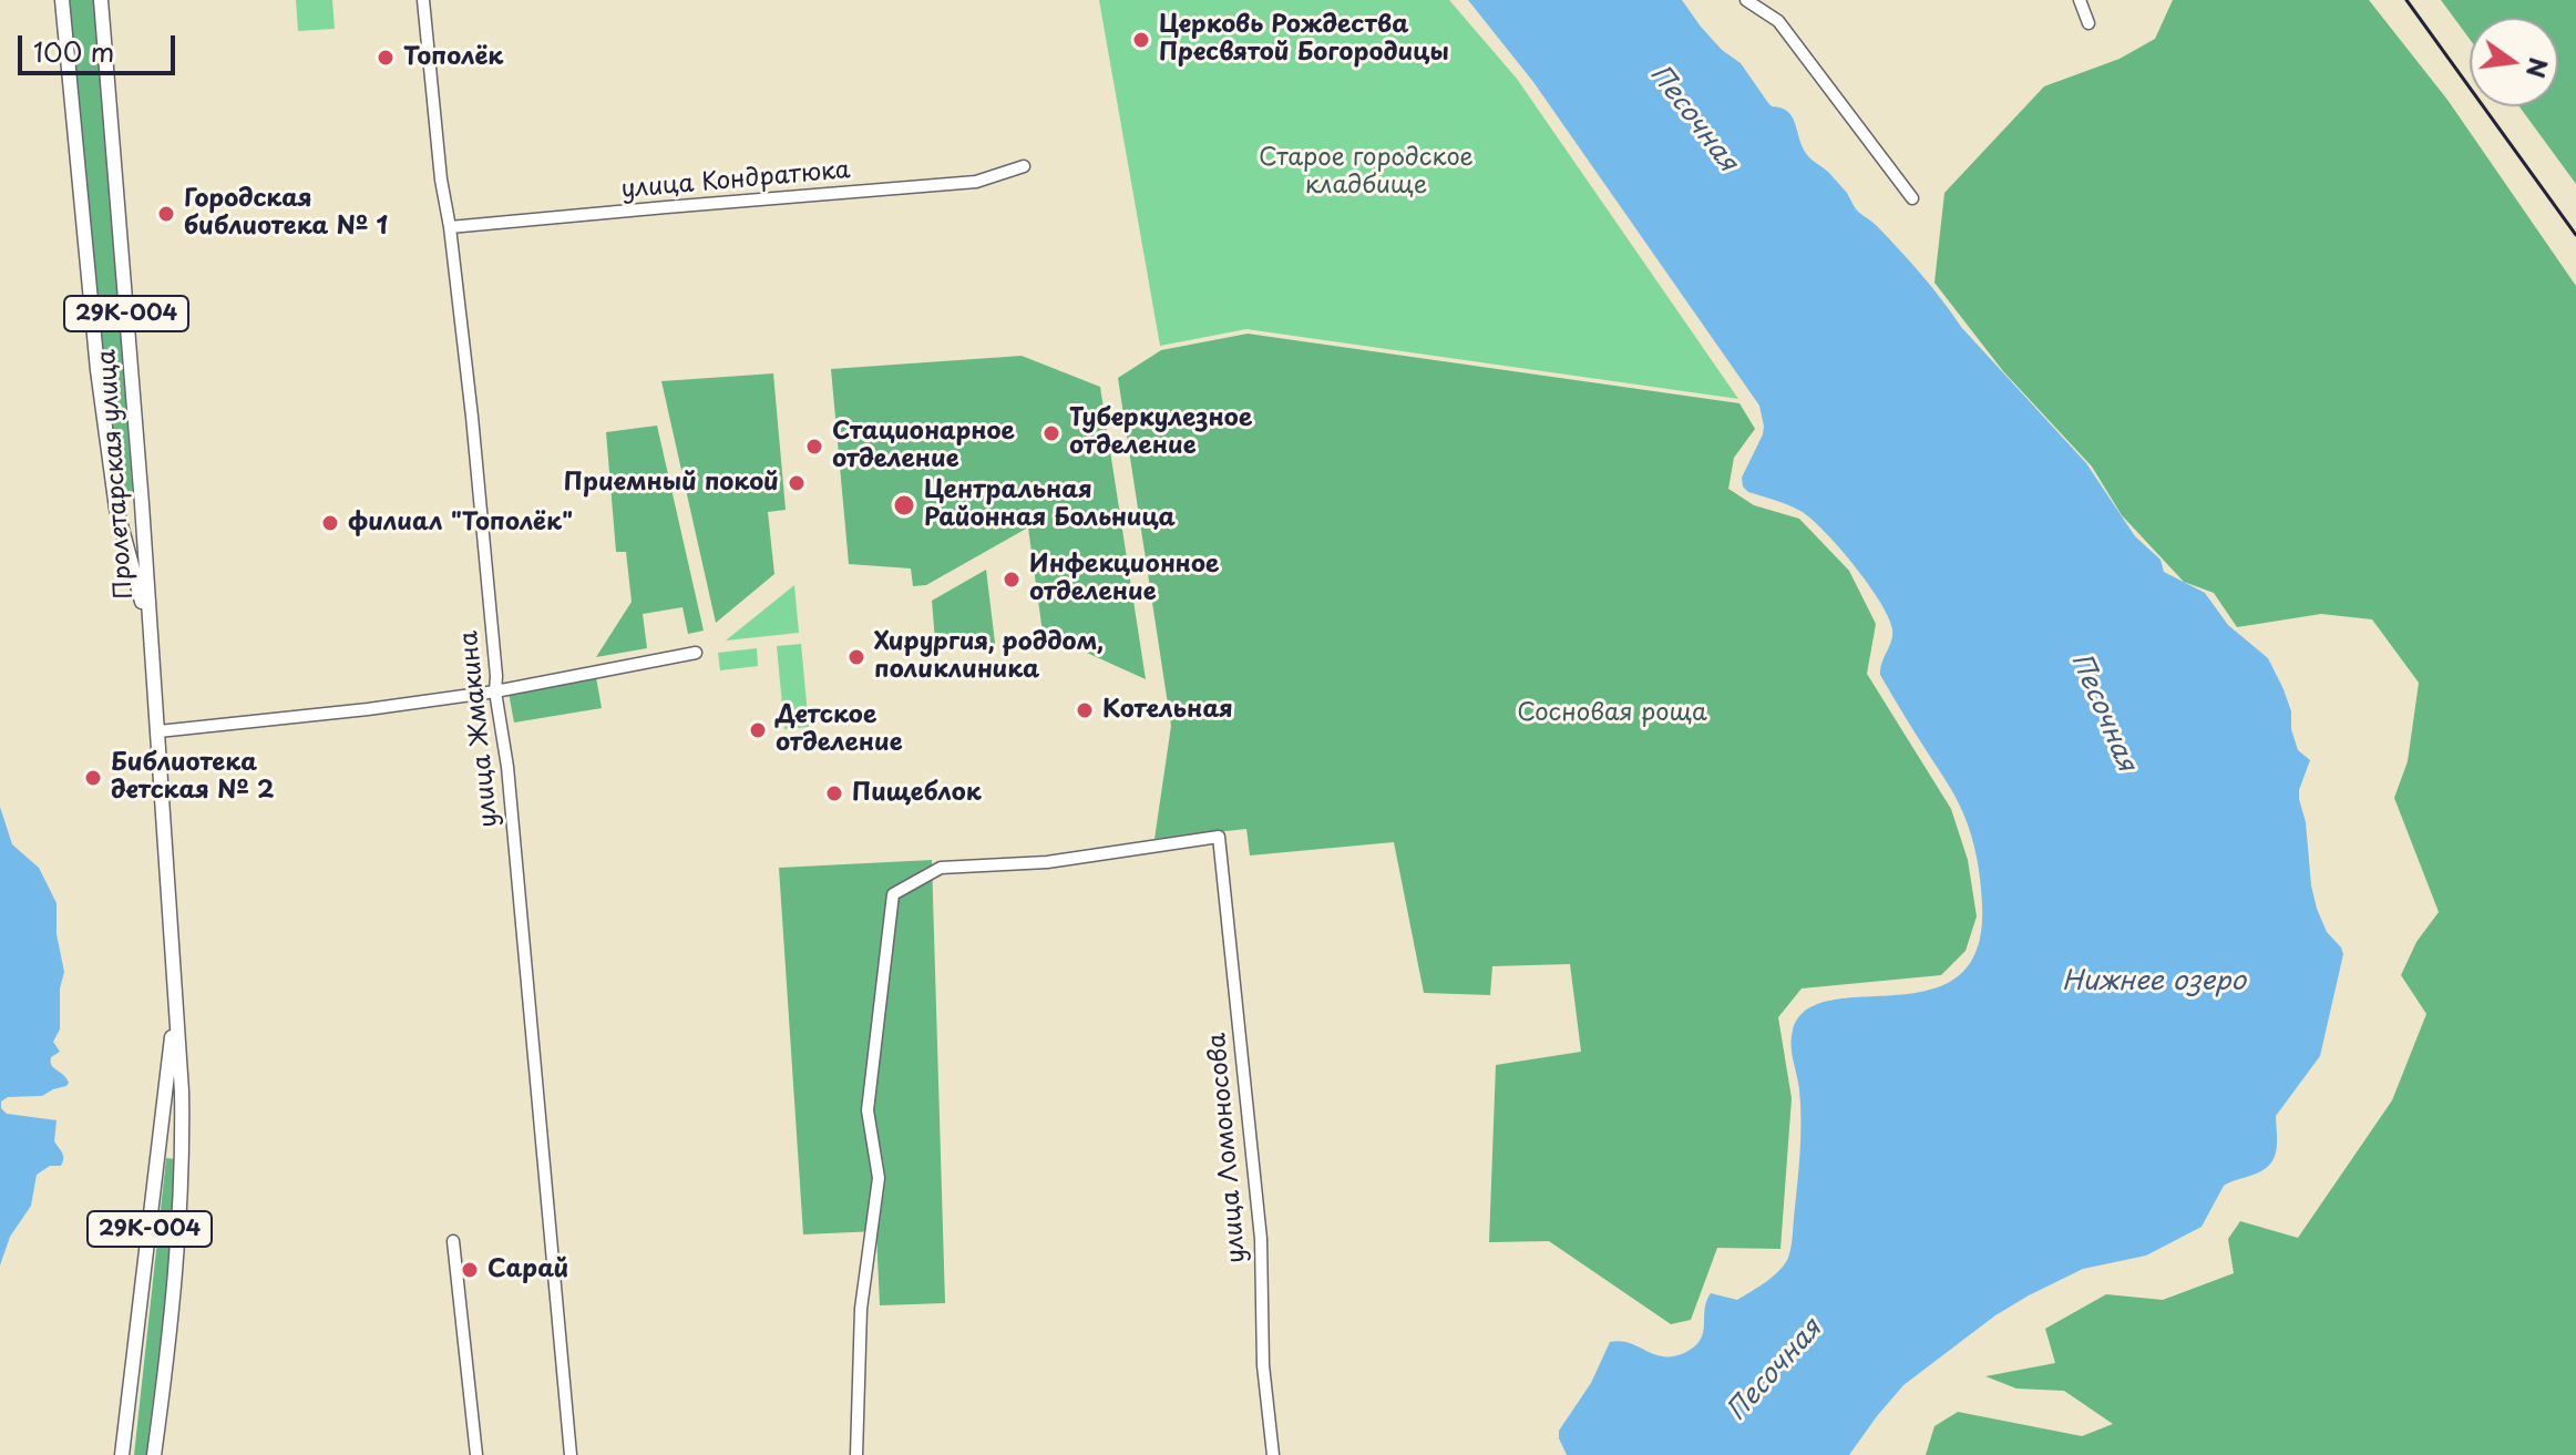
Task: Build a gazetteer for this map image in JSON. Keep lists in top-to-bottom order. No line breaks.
{"streets":{"main road":["29К-004","Пролетарская улица"],"street":["улица Кондратюка","улица Жмакина","улица Ломоносова"]},"crossings":[["улица Кондратюка","улица Жмакина"]],"water":["Песочная","Нижнее озеро"],"parks":["Старое городское кладбище","Сосновая роща"],"places":["Церковь Рождества Пресвятой Богородицы","Тополёк","Городская библиотека № 1","Туберкулезное отделение","Стационарное отделение","Приемный покой","Центральная Районная Больница","филиал \"Тополёк\"","Инфекционное отделение","Хирургия, роддом, поликлиника","Котельная","Детское отделение","Библиотека детская № 2","Пищеблок","Сарай"],"scale_bar":"100 m","north":"right"}
